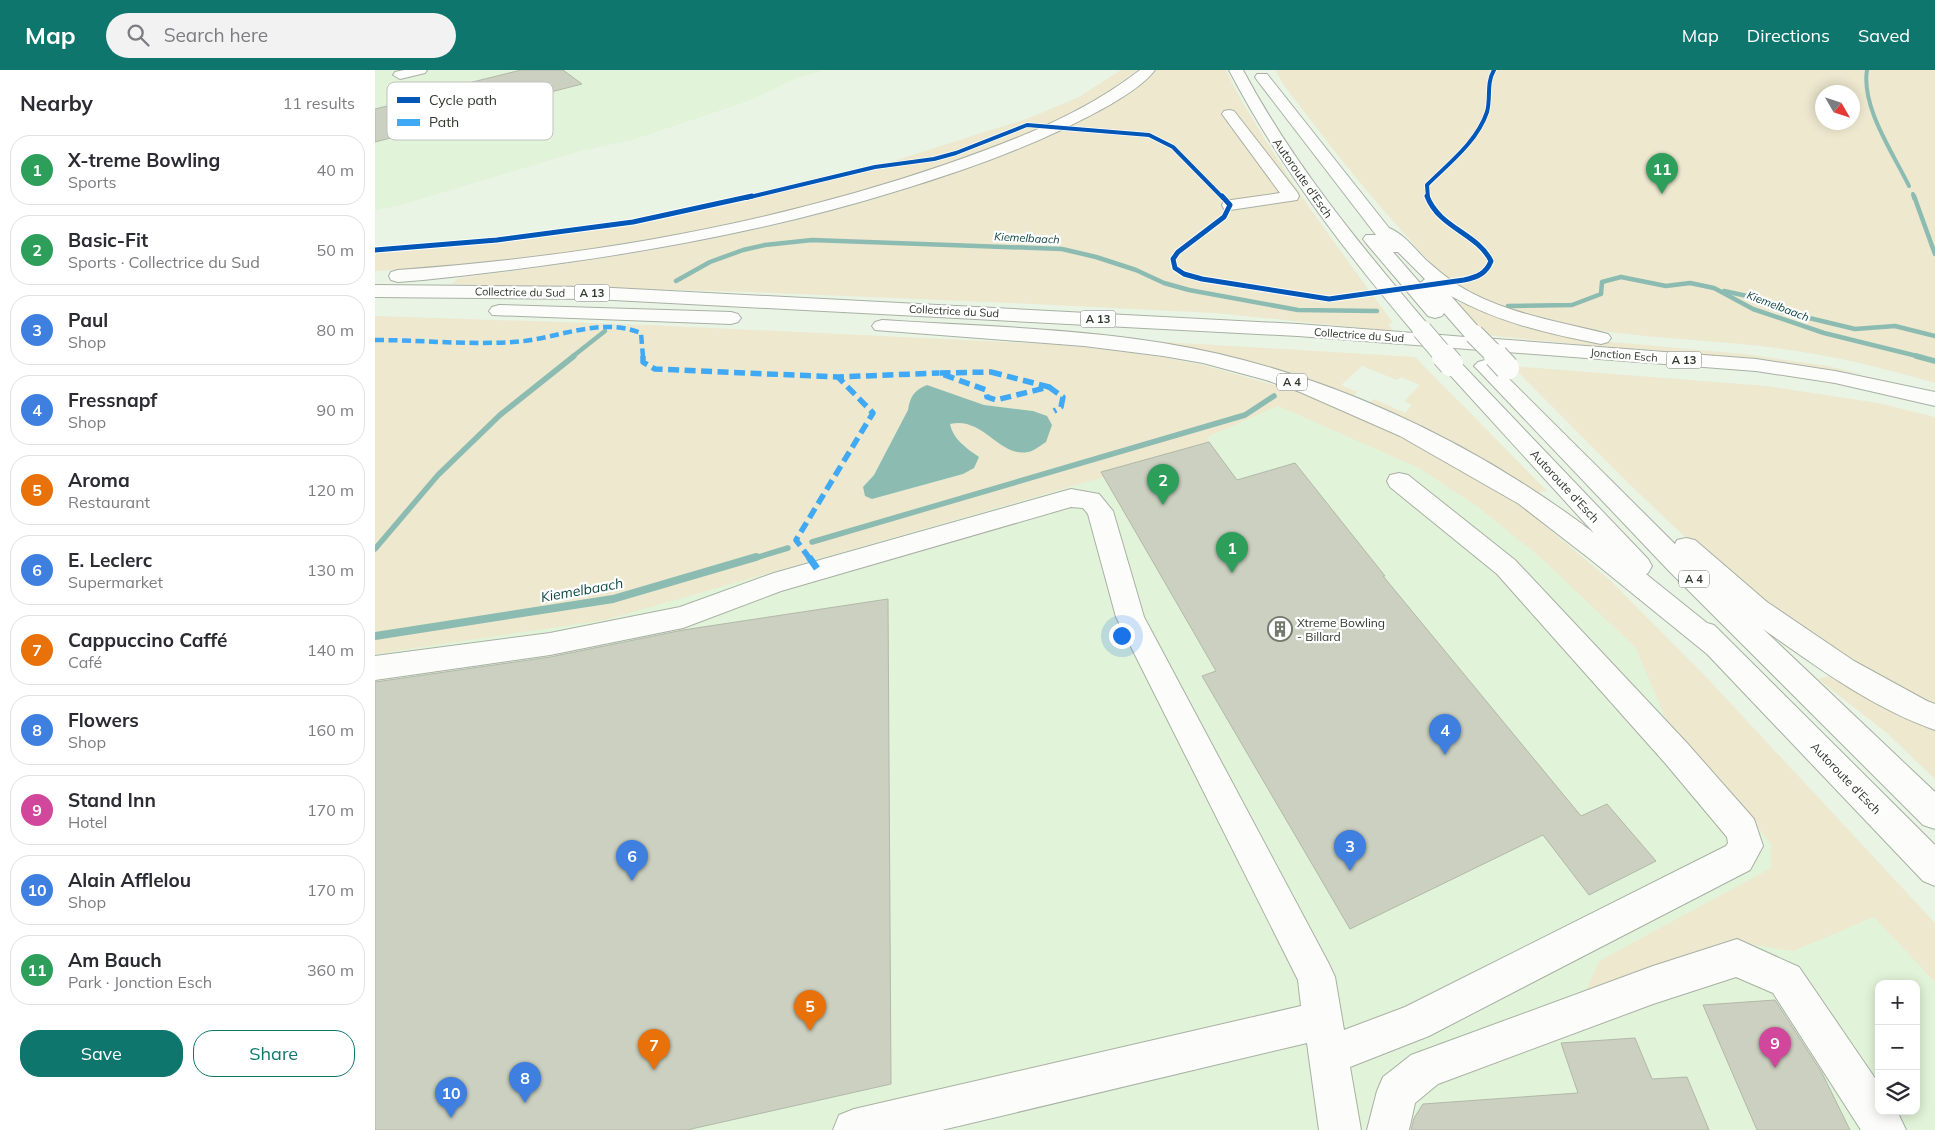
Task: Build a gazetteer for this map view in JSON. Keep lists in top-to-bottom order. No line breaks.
{"streets":{"main road":["Autoroute d'Esch","Collectrice du Sud","A 13","Jonction Esch","A 4"]},"crossings":[["Autoroute d'Esch","A 4"],["Collectrice du Sud","Jonction Esch"],["Collectrice du Sud","A 4"]],"water":["Kiemelbaach"],"places":{"building":["Xtreme Bowling - Billard"]},"legend":["Cycle path","Path"],"north":"bottom right","page":{"header":"Map","search":"Search here","nav":["Map","Directions","Saved"],"heading":["Nearby","11 results"],"list":[{"mark":"1","name":"X-treme Bowling","note":"Sports","value":"40 m"},{"mark":"2","name":"Basic-Fit","note":"Sports · Collectrice du Sud","value":"50 m"},{"mark":"3","name":"Paul","note":"Shop","value":"80 m"},{"mark":"4","name":"Fressnapf","note":"Shop","value":"90 m"},{"mark":"5","name":"Aroma","note":"Restaurant","value":"120 m"},{"mark":"6","name":"E. Leclerc","note":"Supermarket","value":"130 m"},{"mark":"7","name":"Cappuccino Caffé","note":"Café","value":"140 m"},{"mark":"8","name":"Flowers","note":"Shop","value":"160 m"},{"mark":"9","name":"Stand Inn","note":"Hotel","value":"170 m"},{"mark":"10","name":"Alain Afflelou","note":"Shop","value":"170 m"},{"mark":"11","name":"Am Bauch","note":"Park · Jonction Esch","value":"360 m"}],"pins":["11","2","1","4","3","6","5","9","7","8","10"],"map_buttons":["+","−"],"buttons":["Save","Share"]}}
